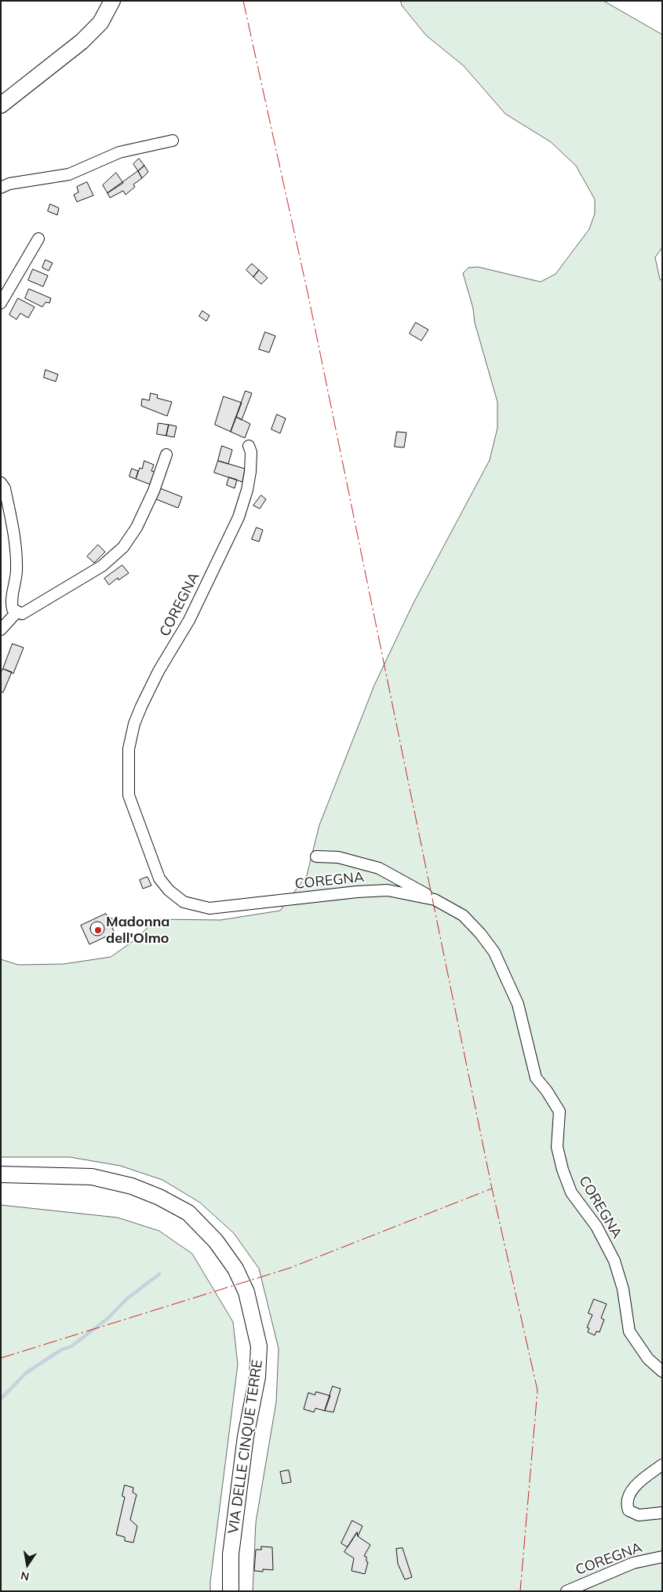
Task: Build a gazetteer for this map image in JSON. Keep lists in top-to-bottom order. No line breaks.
{"streets":{"main road":["VIA DELLE CINQUE TERRE"],"street":["COREGNA"]},"places":["Madonna dell'Olmo"],"north":"bottom"}
